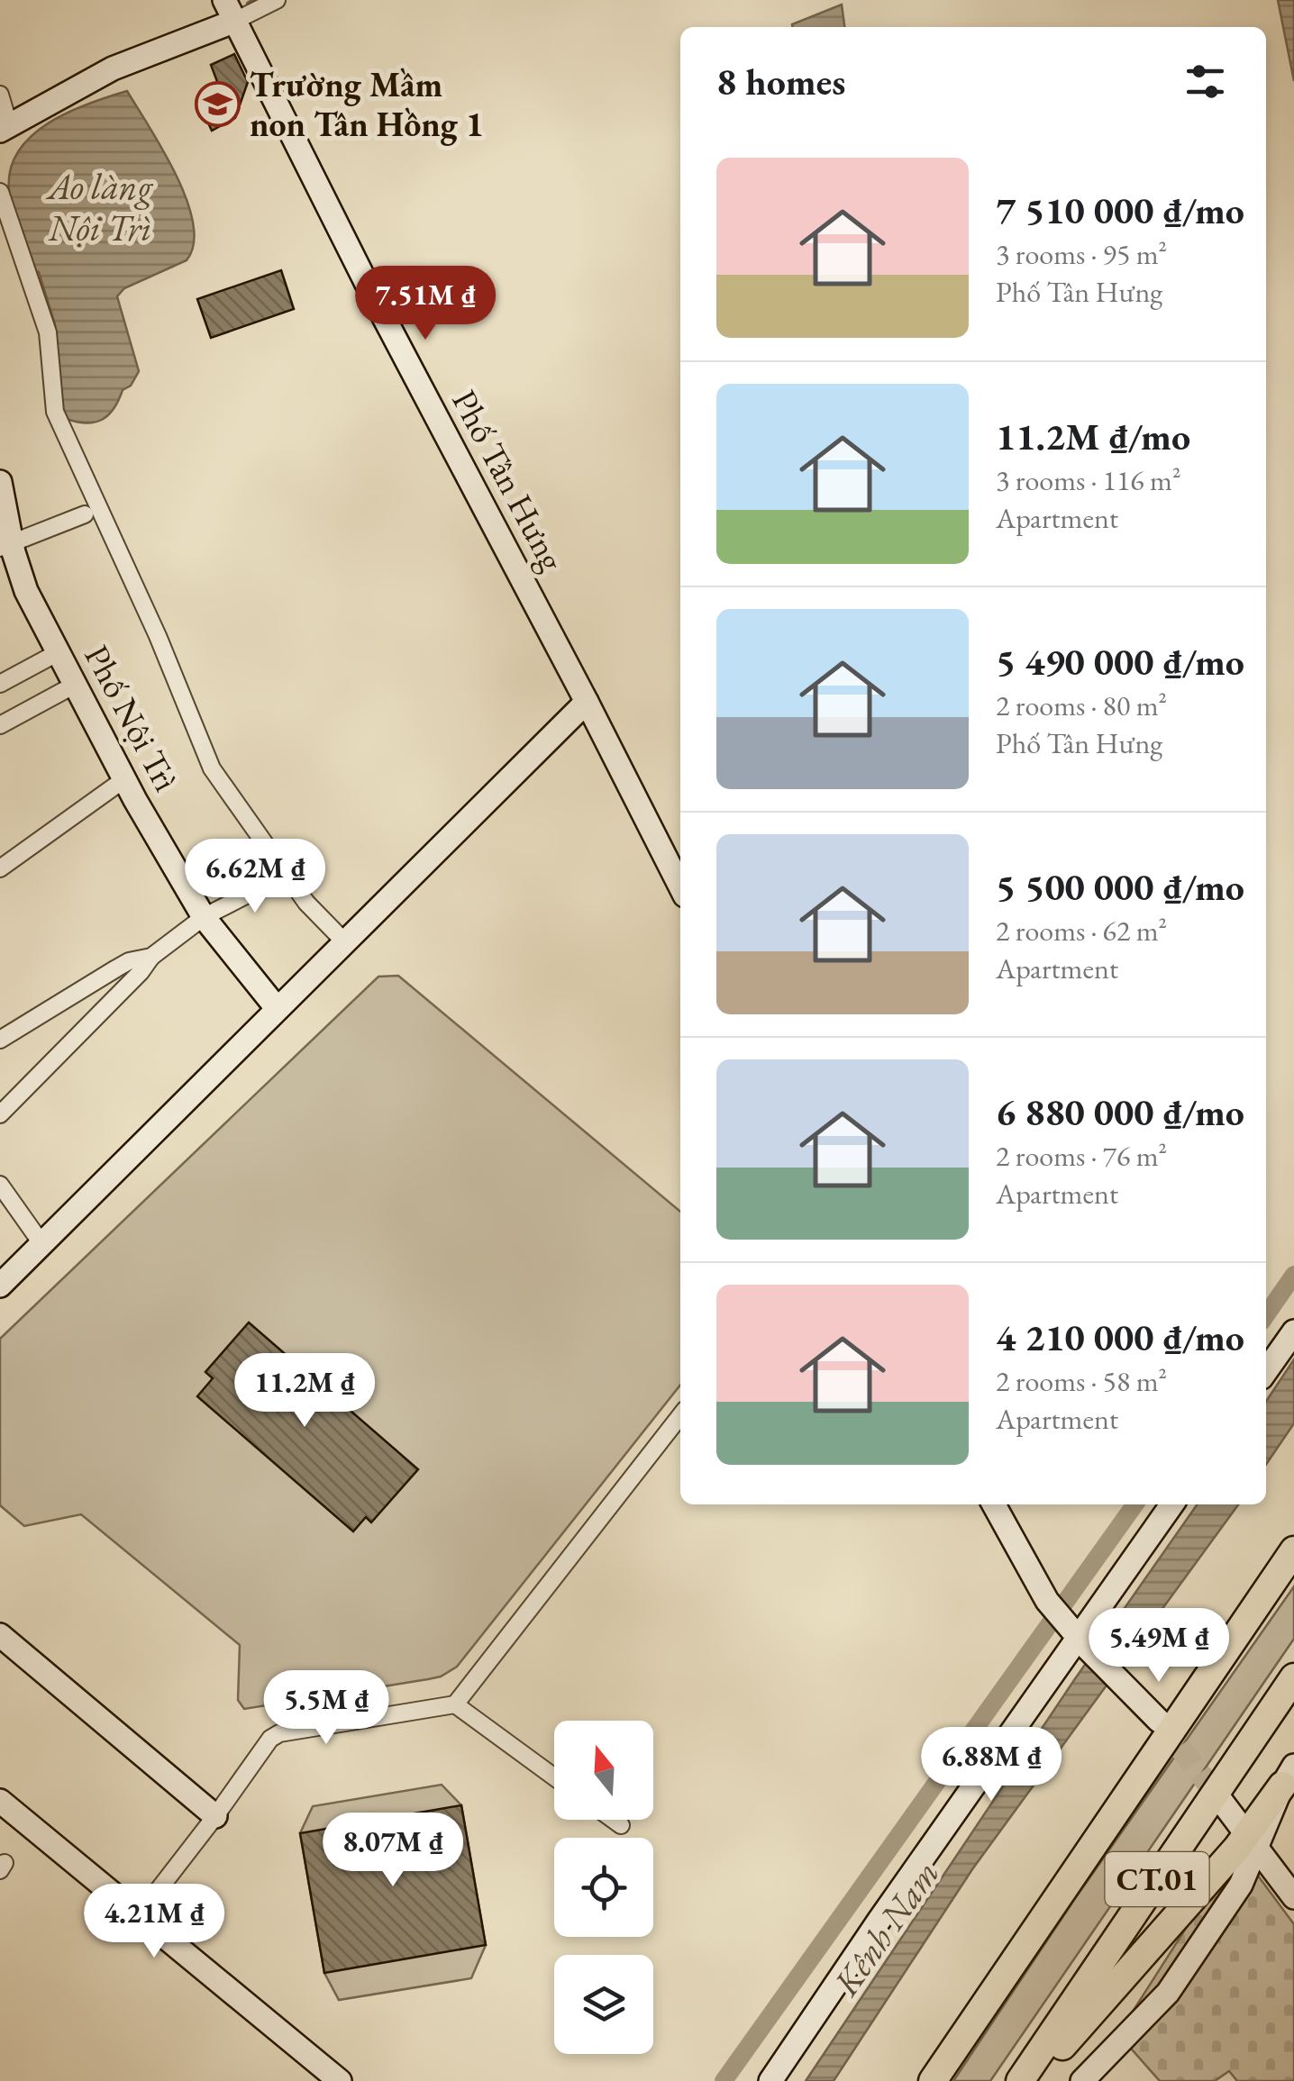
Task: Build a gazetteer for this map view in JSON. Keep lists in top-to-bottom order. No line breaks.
{"streets":{"highway":["CT.01"],"street":["Phố Tân Hưng","Phố Nội Trì"]},"water":["Ao làng Nội Trì","Kênh Nam"],"places":{"school or university":["Trường Mầm non Tân Hồng 1"]},"north":"top","page":{"heading":"8 homes","list":[{"name":"7 510 000 ₫/mo","note":"3 rooms · 95 m² · Phố Tân Hưng"},{"name":"11.2M ₫/mo","note":"3 rooms · 116 m² · Apartment"},{"name":"5 490 000 ₫/mo","note":"2 rooms · 80 m² · Phố Tân Hưng"},{"name":"5 500 000 ₫/mo","note":"2 rooms · 62 m² · Apartment"},{"name":"6 880 000 ₫/mo","note":"2 rooms · 76 m² · Apartment"},{"name":"4 210 000 ₫/mo","note":"2 rooms · 58 m² · Apartment"}],"price":["7.51M ₫","6.62M ₫","11.2M ₫","5.49M ₫","5.5M ₫","6.88M ₫","8.07M ₫","4.21M ₫"]}}
